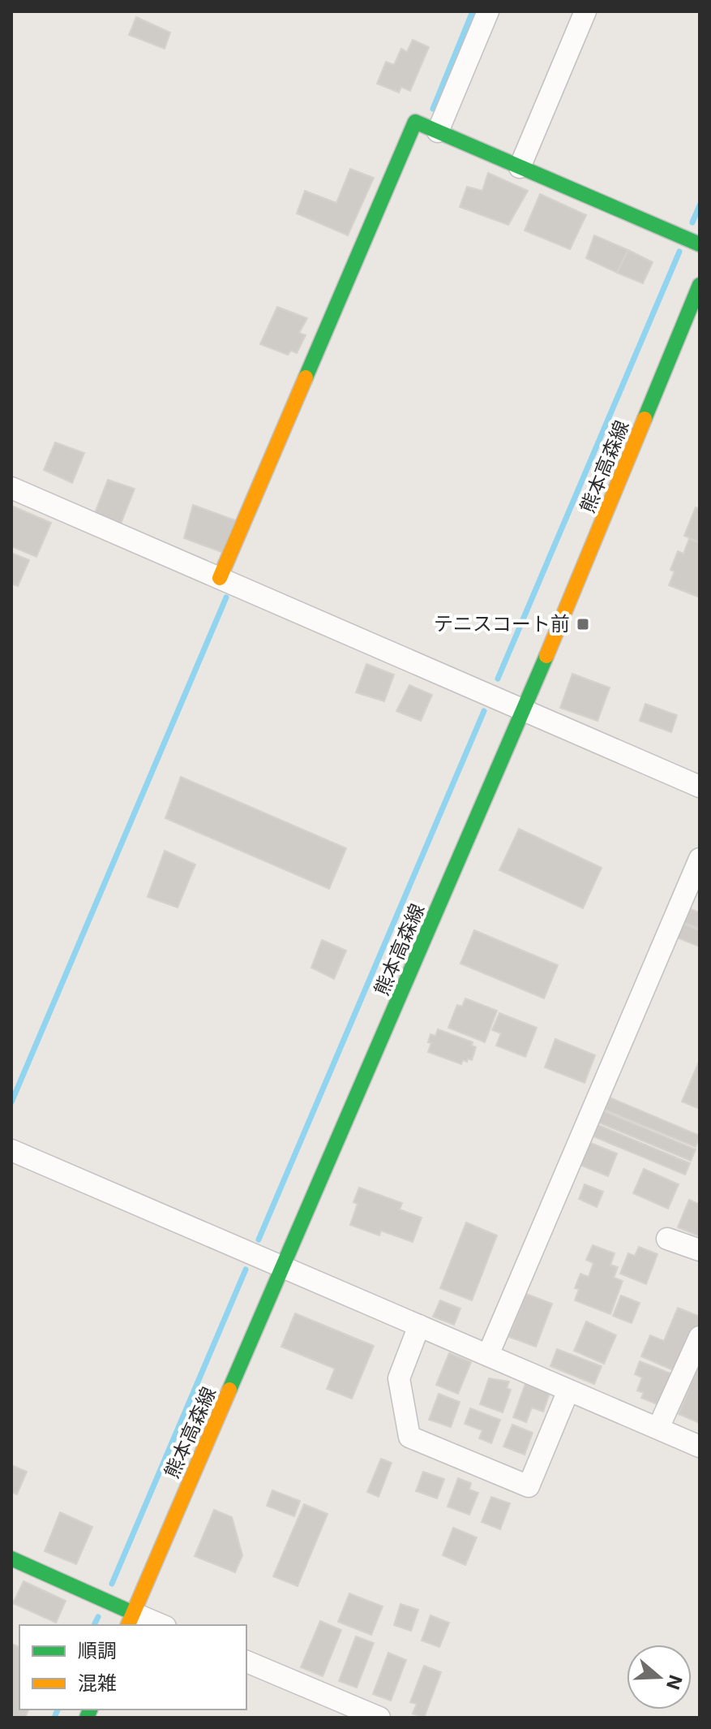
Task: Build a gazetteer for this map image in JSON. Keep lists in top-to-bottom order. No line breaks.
{"streets":{"main road":["熊本高森線"]},"places":{"transit":["テニスコート前"]},"legend":["順調","混雑"],"north":"right"}
